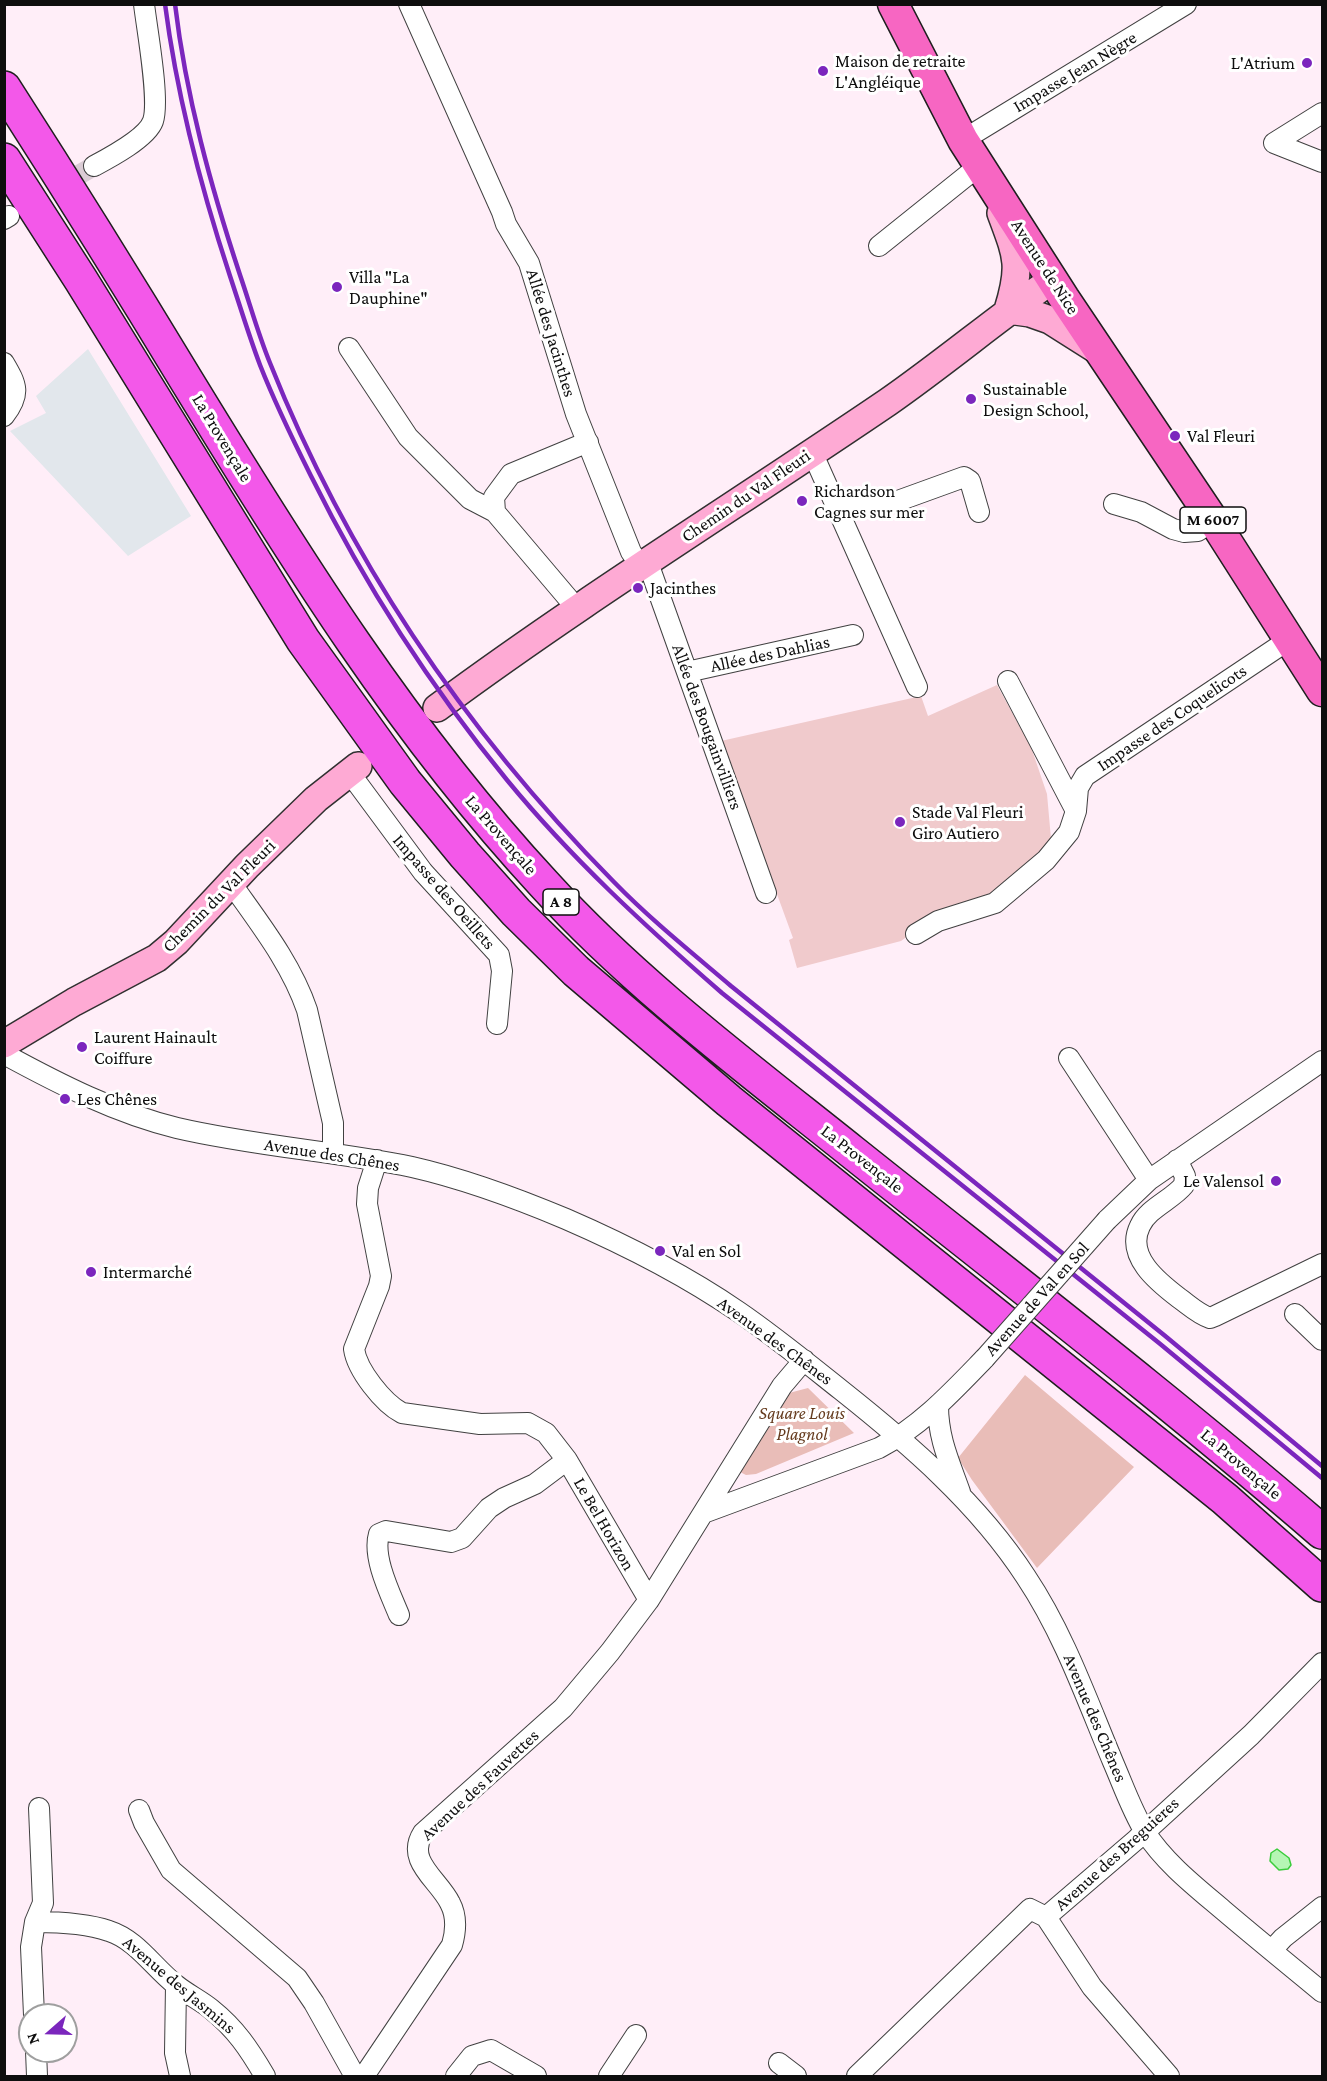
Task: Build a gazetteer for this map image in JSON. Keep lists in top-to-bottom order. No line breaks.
{"streets":{"highway":["La Provençale","A 8"],"main road":["Avenue de Nice","M 6007"],"street":["Impasse Jean Nègre","Allée des Jacinthes","Chemin du Val Fleuri","Allée des Dahlias","Impasse des Coquelicots","Allée des Bougainvilliers","Impasse des Oeillets","Avenue des Chênes","Avenue de Val en Sol","Le Bel Horizon","Avenue des Fauvettes","Avenue des Breguieres","Avenue des Jasmins"]},"crossings":[["Impasse Jean Nègre","Avenue de Nice"],["Avenue de Nice","Chemin du Val Fleuri"],["Avenue de Nice","Impasse des Coquelicots"],["Allée des Jacinthes","Chemin du Val Fleuri"],["Allée des Jacinthes","Allée des Bougainvilliers"],["Chemin du Val Fleuri","Allée des Bougainvilliers"],["Chemin du Val Fleuri","Impasse des Oeillets"],["Allée des Dahlias","Allée des Bougainvilliers"],["Avenue des Chênes","Avenue de Val en Sol"],["Avenue des Chênes","Avenue des Fauvettes"],["Avenue des Chênes","Avenue des Breguieres"],["Le Bel Horizon","Avenue des Fauvettes"]],"parks":["Square Louis Plagnol"],"places":["L'Atrium","Maison de retraite L'Angléique","Villa \"La Dauphine\"","Sustainable Design School,","Val Fleuri","Richardson Cagnes sur mer","Jacinthes","Stade Val Fleuri Giro Autiero","Laurent Hainault Coiffure","Les Chênes","Le Valensol","Val en Sol","Intermarché"],"north":"left"}
